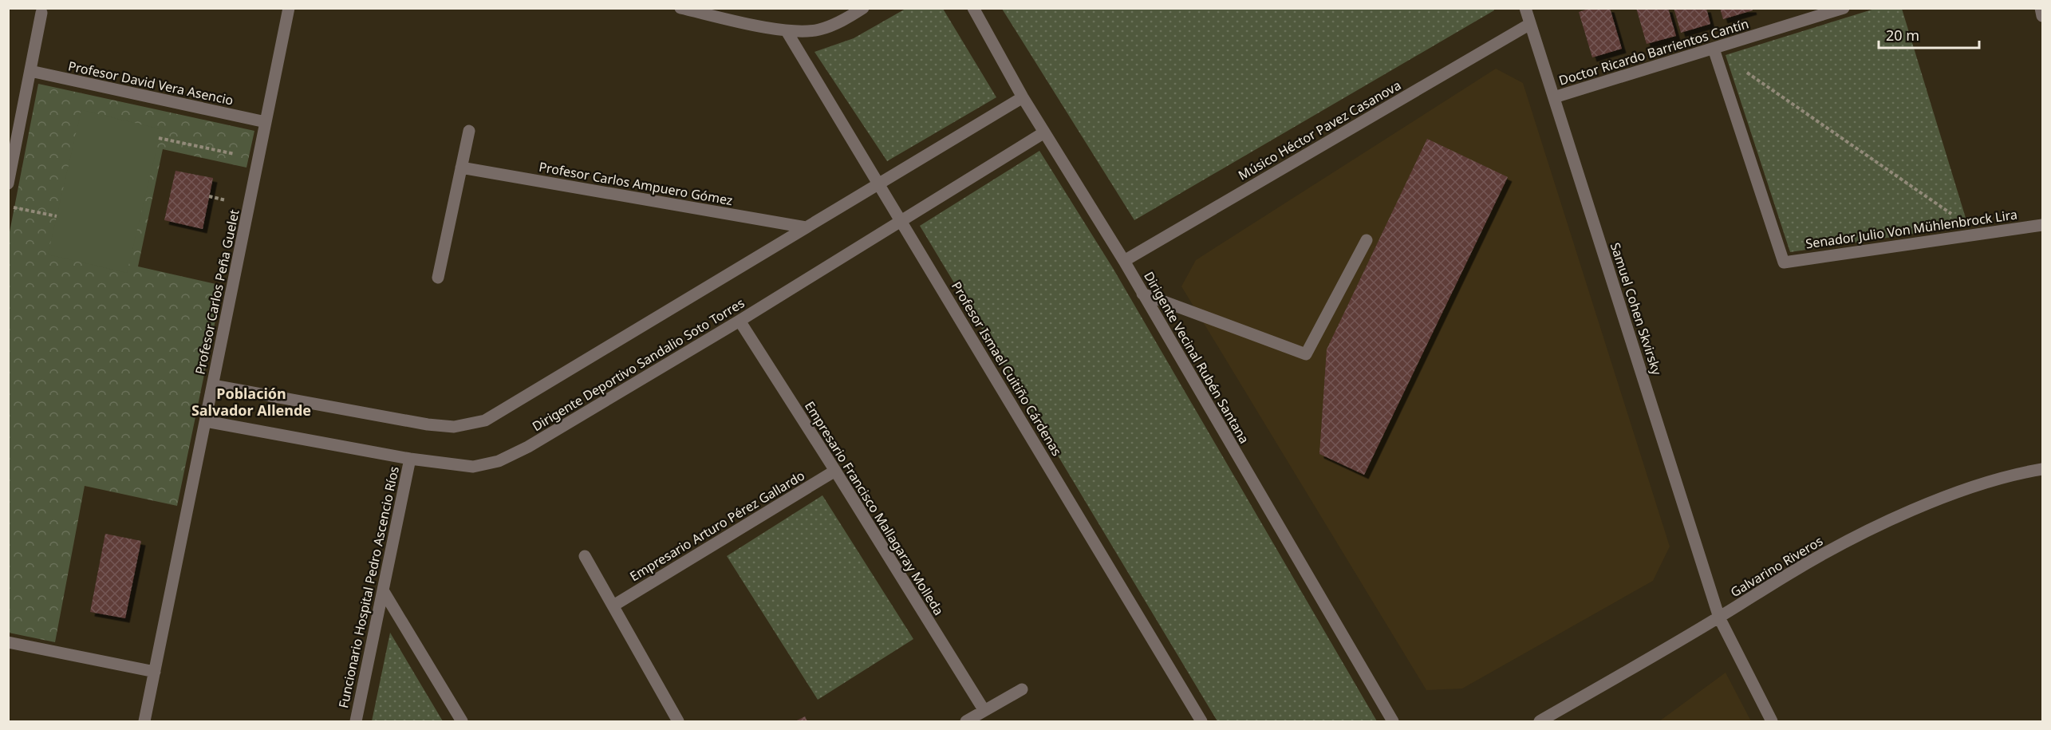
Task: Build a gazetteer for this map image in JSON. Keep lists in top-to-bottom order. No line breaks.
{"streets":{"street":["Doctor Ricardo Barrientos Cantín","Profesor David Vera Asencio","Músico Héctor Pavez Casanova","Profesor Carlos Ampuero Gómez","Senador Julio Von Mühlenbrock Lira","Profesor Carlos Peña Guelet","Samuel Cohen Skvirsky","Dirigente Vecinal Rubén Santana","Dirigente Deportivo Sandalio Soto Torres","Profesor Ismael Cuitiño Cárdenas","Empresario Francisco Mallagaray Molleda","Empresario Arturo Pérez Gallardo","Galvarino Riveros","Funcionario Hospital Pedro Ascencio Ríos"]},"crossings":[["Doctor Ricardo Barrientos Cantín","Senador Julio Von Mühlenbrock Lira"],["Doctor Ricardo Barrientos Cantín","Samuel Cohen Skvirsky"],["Profesor David Vera Asencio","Profesor Carlos Peña Guelet"],["Músico Héctor Pavez Casanova","Samuel Cohen Skvirsky"],["Músico Héctor Pavez Casanova","Dirigente Vecinal Rubén Santana"],["Profesor Carlos Peña Guelet","Dirigente Deportivo Sandalio Soto Torres"],["Samuel Cohen Skvirsky","Galvarino Riveros"],["Dirigente Vecinal Rubén Santana","Dirigente Deportivo Sandalio Soto Torres"],["Dirigente Deportivo Sandalio Soto Torres","Profesor Ismael Cuitiño Cárdenas"],["Dirigente Deportivo Sandalio Soto Torres","Empresario Francisco Mallagaray Molleda"],["Dirigente Deportivo Sandalio Soto Torres","Funcionario Hospital Pedro Ascencio Ríos"],["Empresario Francisco Mallagaray Molleda","Empresario Arturo Pérez Gallardo"]],"districts":["Población Salvador Allende"],"scale_bar":"20 m"}
